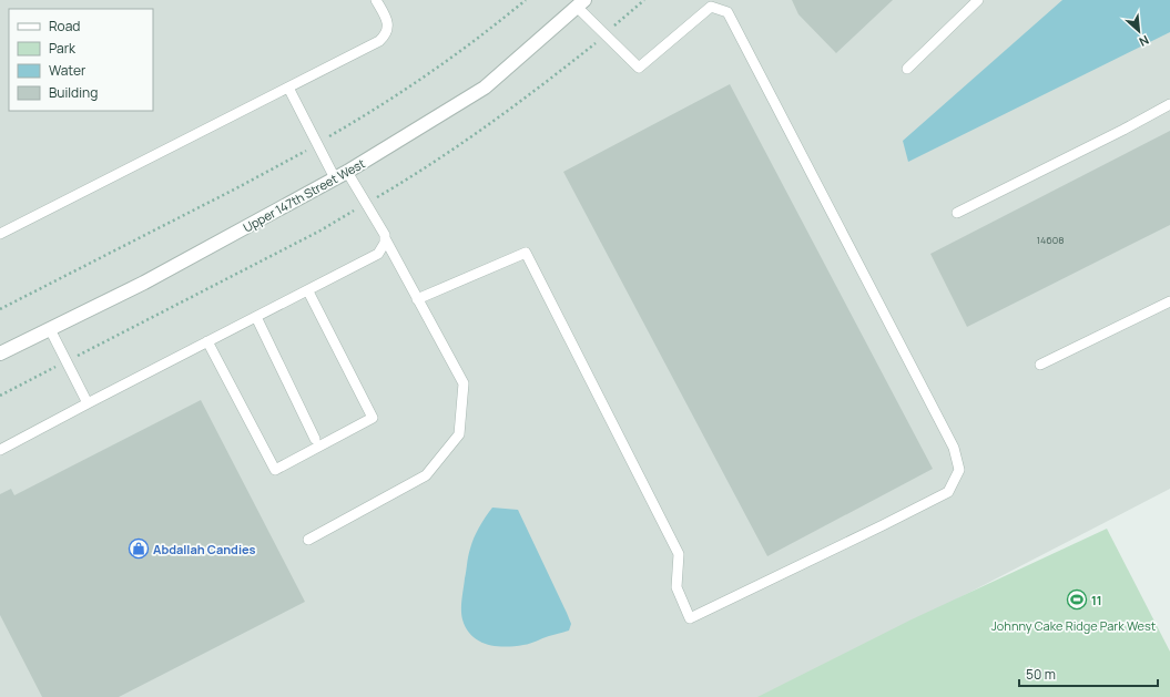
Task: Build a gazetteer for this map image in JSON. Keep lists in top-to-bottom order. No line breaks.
{"streets":{"street":["Upper 147th Street West"]},"parks":["Johnny Cake Ridge Park West"],"places":{"shop":["Abdallah Candies"],"sports":["11"]},"house_numbers":["14608"],"legend":["Road","Park","Water","Building"],"scale_bar":"50 m","north":"bottom right"}
